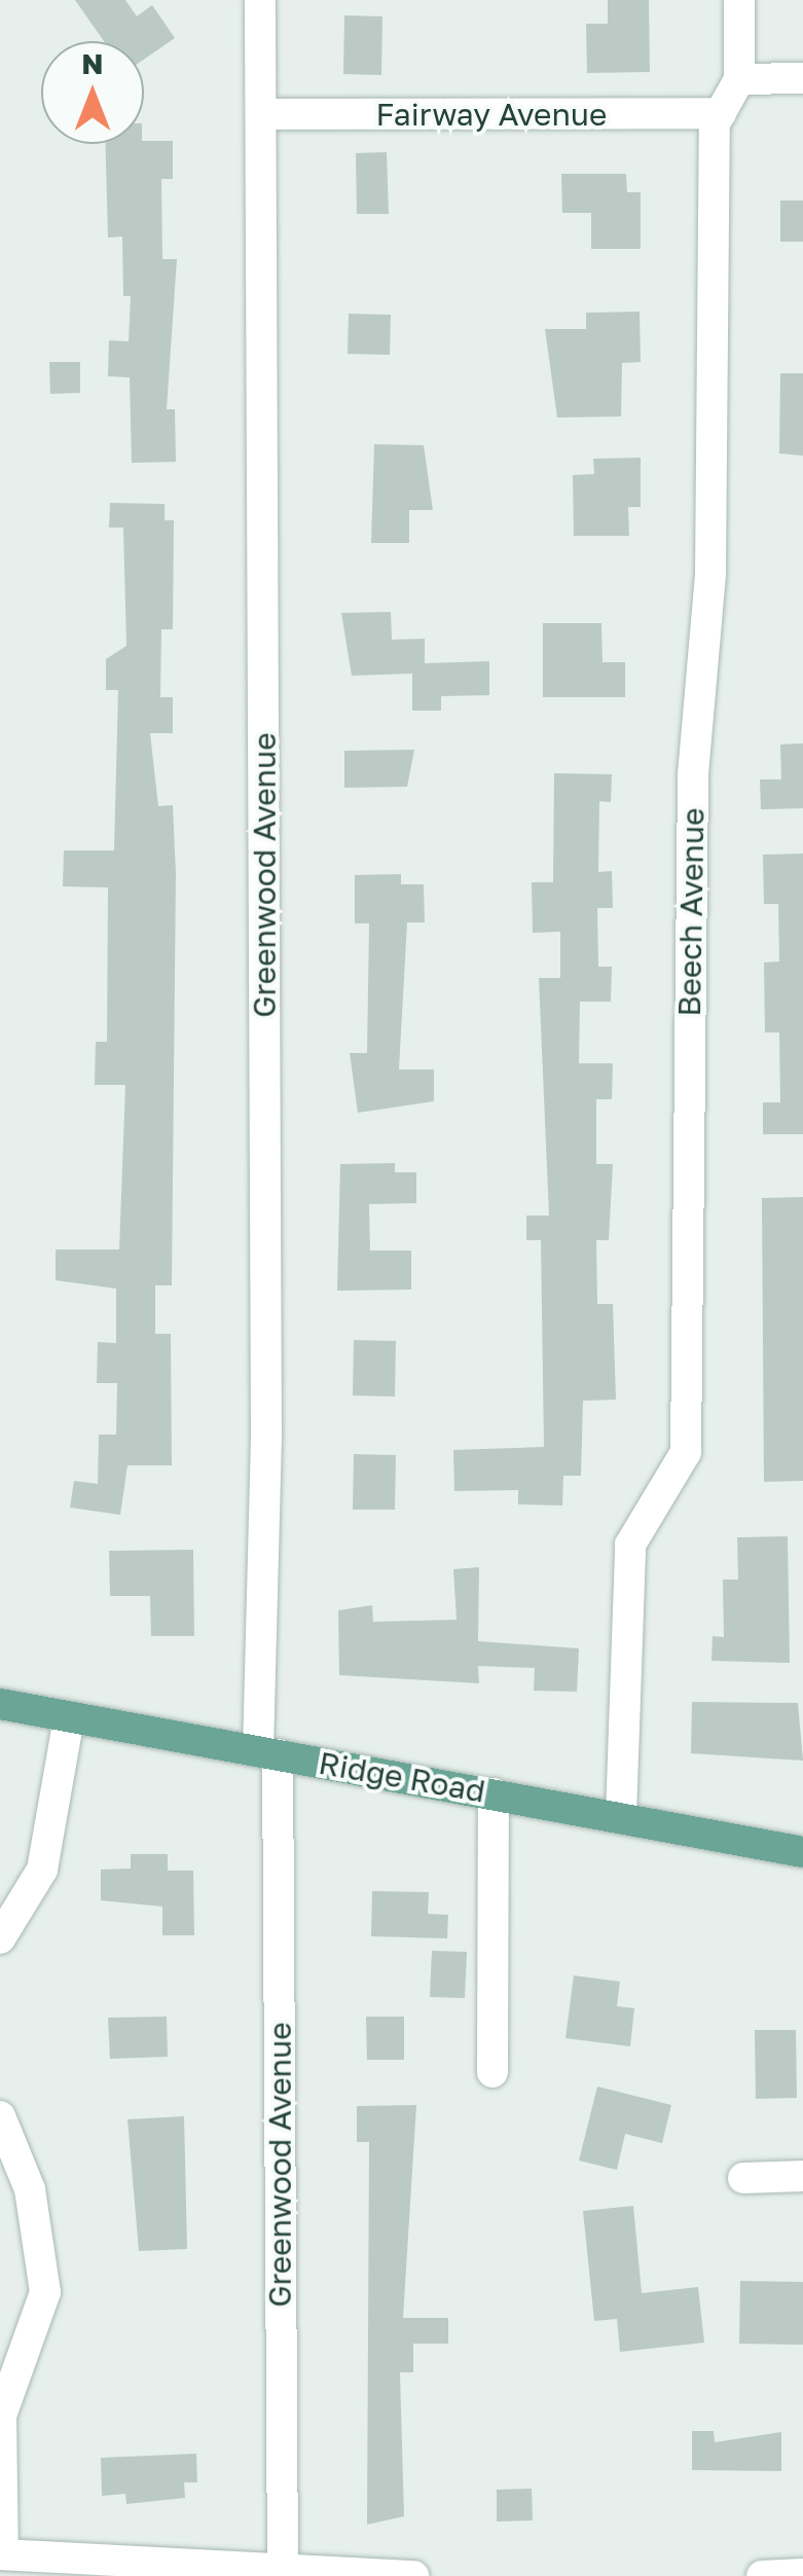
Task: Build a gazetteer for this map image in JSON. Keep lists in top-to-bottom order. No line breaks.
{"streets":{"main road":["Ridge Road"],"street":["Fairway Avenue","Greenwood Avenue","Beech Avenue"]},"crossings":[["Fairway Avenue","Greenwood Avenue"],["Fairway Avenue","Beech Avenue"],["Greenwood Avenue","Ridge Road"],["Beech Avenue","Ridge Road"]],"north":"top"}
